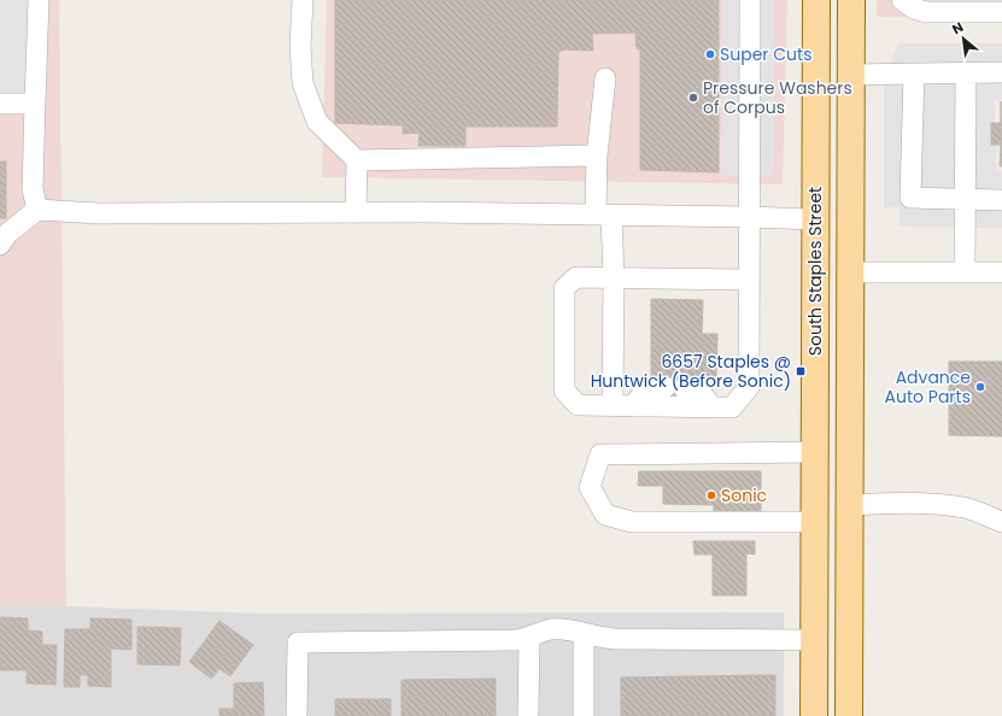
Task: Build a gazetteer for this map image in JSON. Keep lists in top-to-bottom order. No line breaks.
{"streets":{"main road":["South Staples Street"]},"places":{"other":["Super Cuts","Pressure Washers of Corpus","Advance Auto Parts","Sonic"],"transit":["6657 Staples @ Huntwick (Before Sonic)"]},"north":"top left"}
